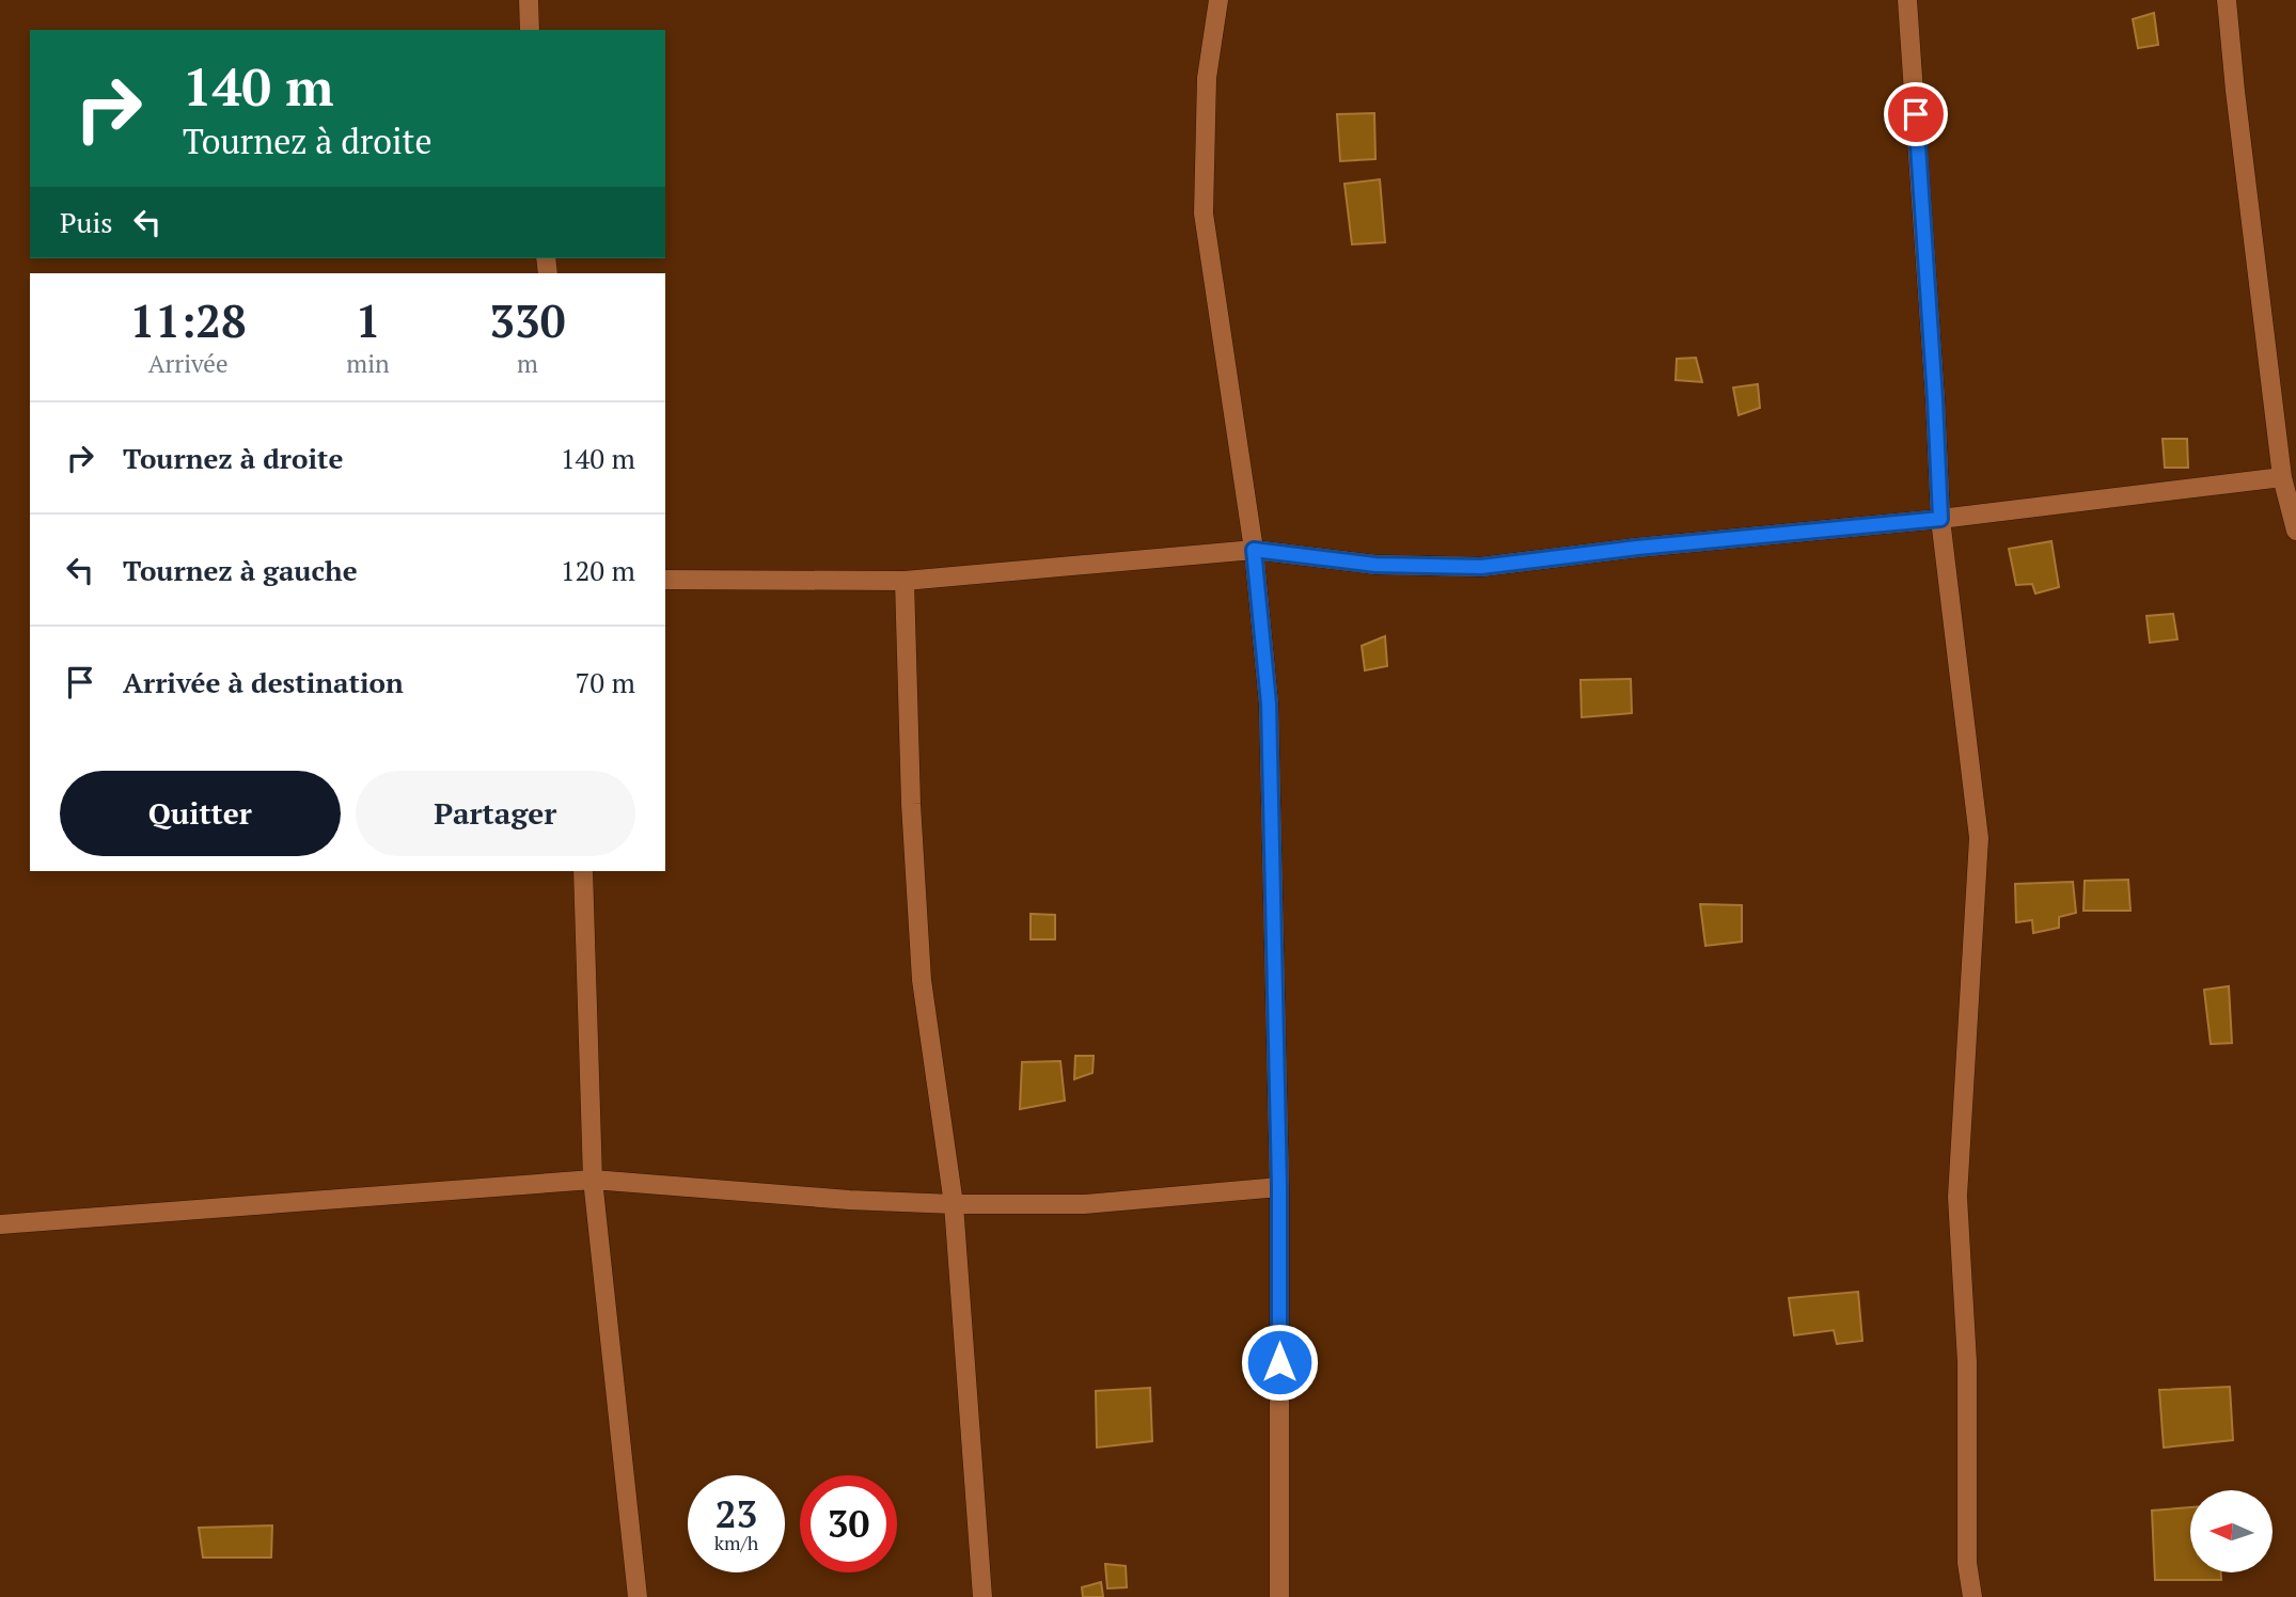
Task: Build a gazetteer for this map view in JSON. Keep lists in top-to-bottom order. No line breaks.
{"north":"left","page":{"turn":["140 m","Tournez à droite"],"then":"Puis","eta":["11:28","Arrivée","1","min","330","m"],"list":[{"name":"Tournez à droite","value":"140 m"},{"name":"Tournez à gauche","value":"120 m"},{"name":"Arrivée à destination","value":"70 m"}],"buttons":["Quitter","Partager"],"speed":"23 km/h","limit":"30"}}
